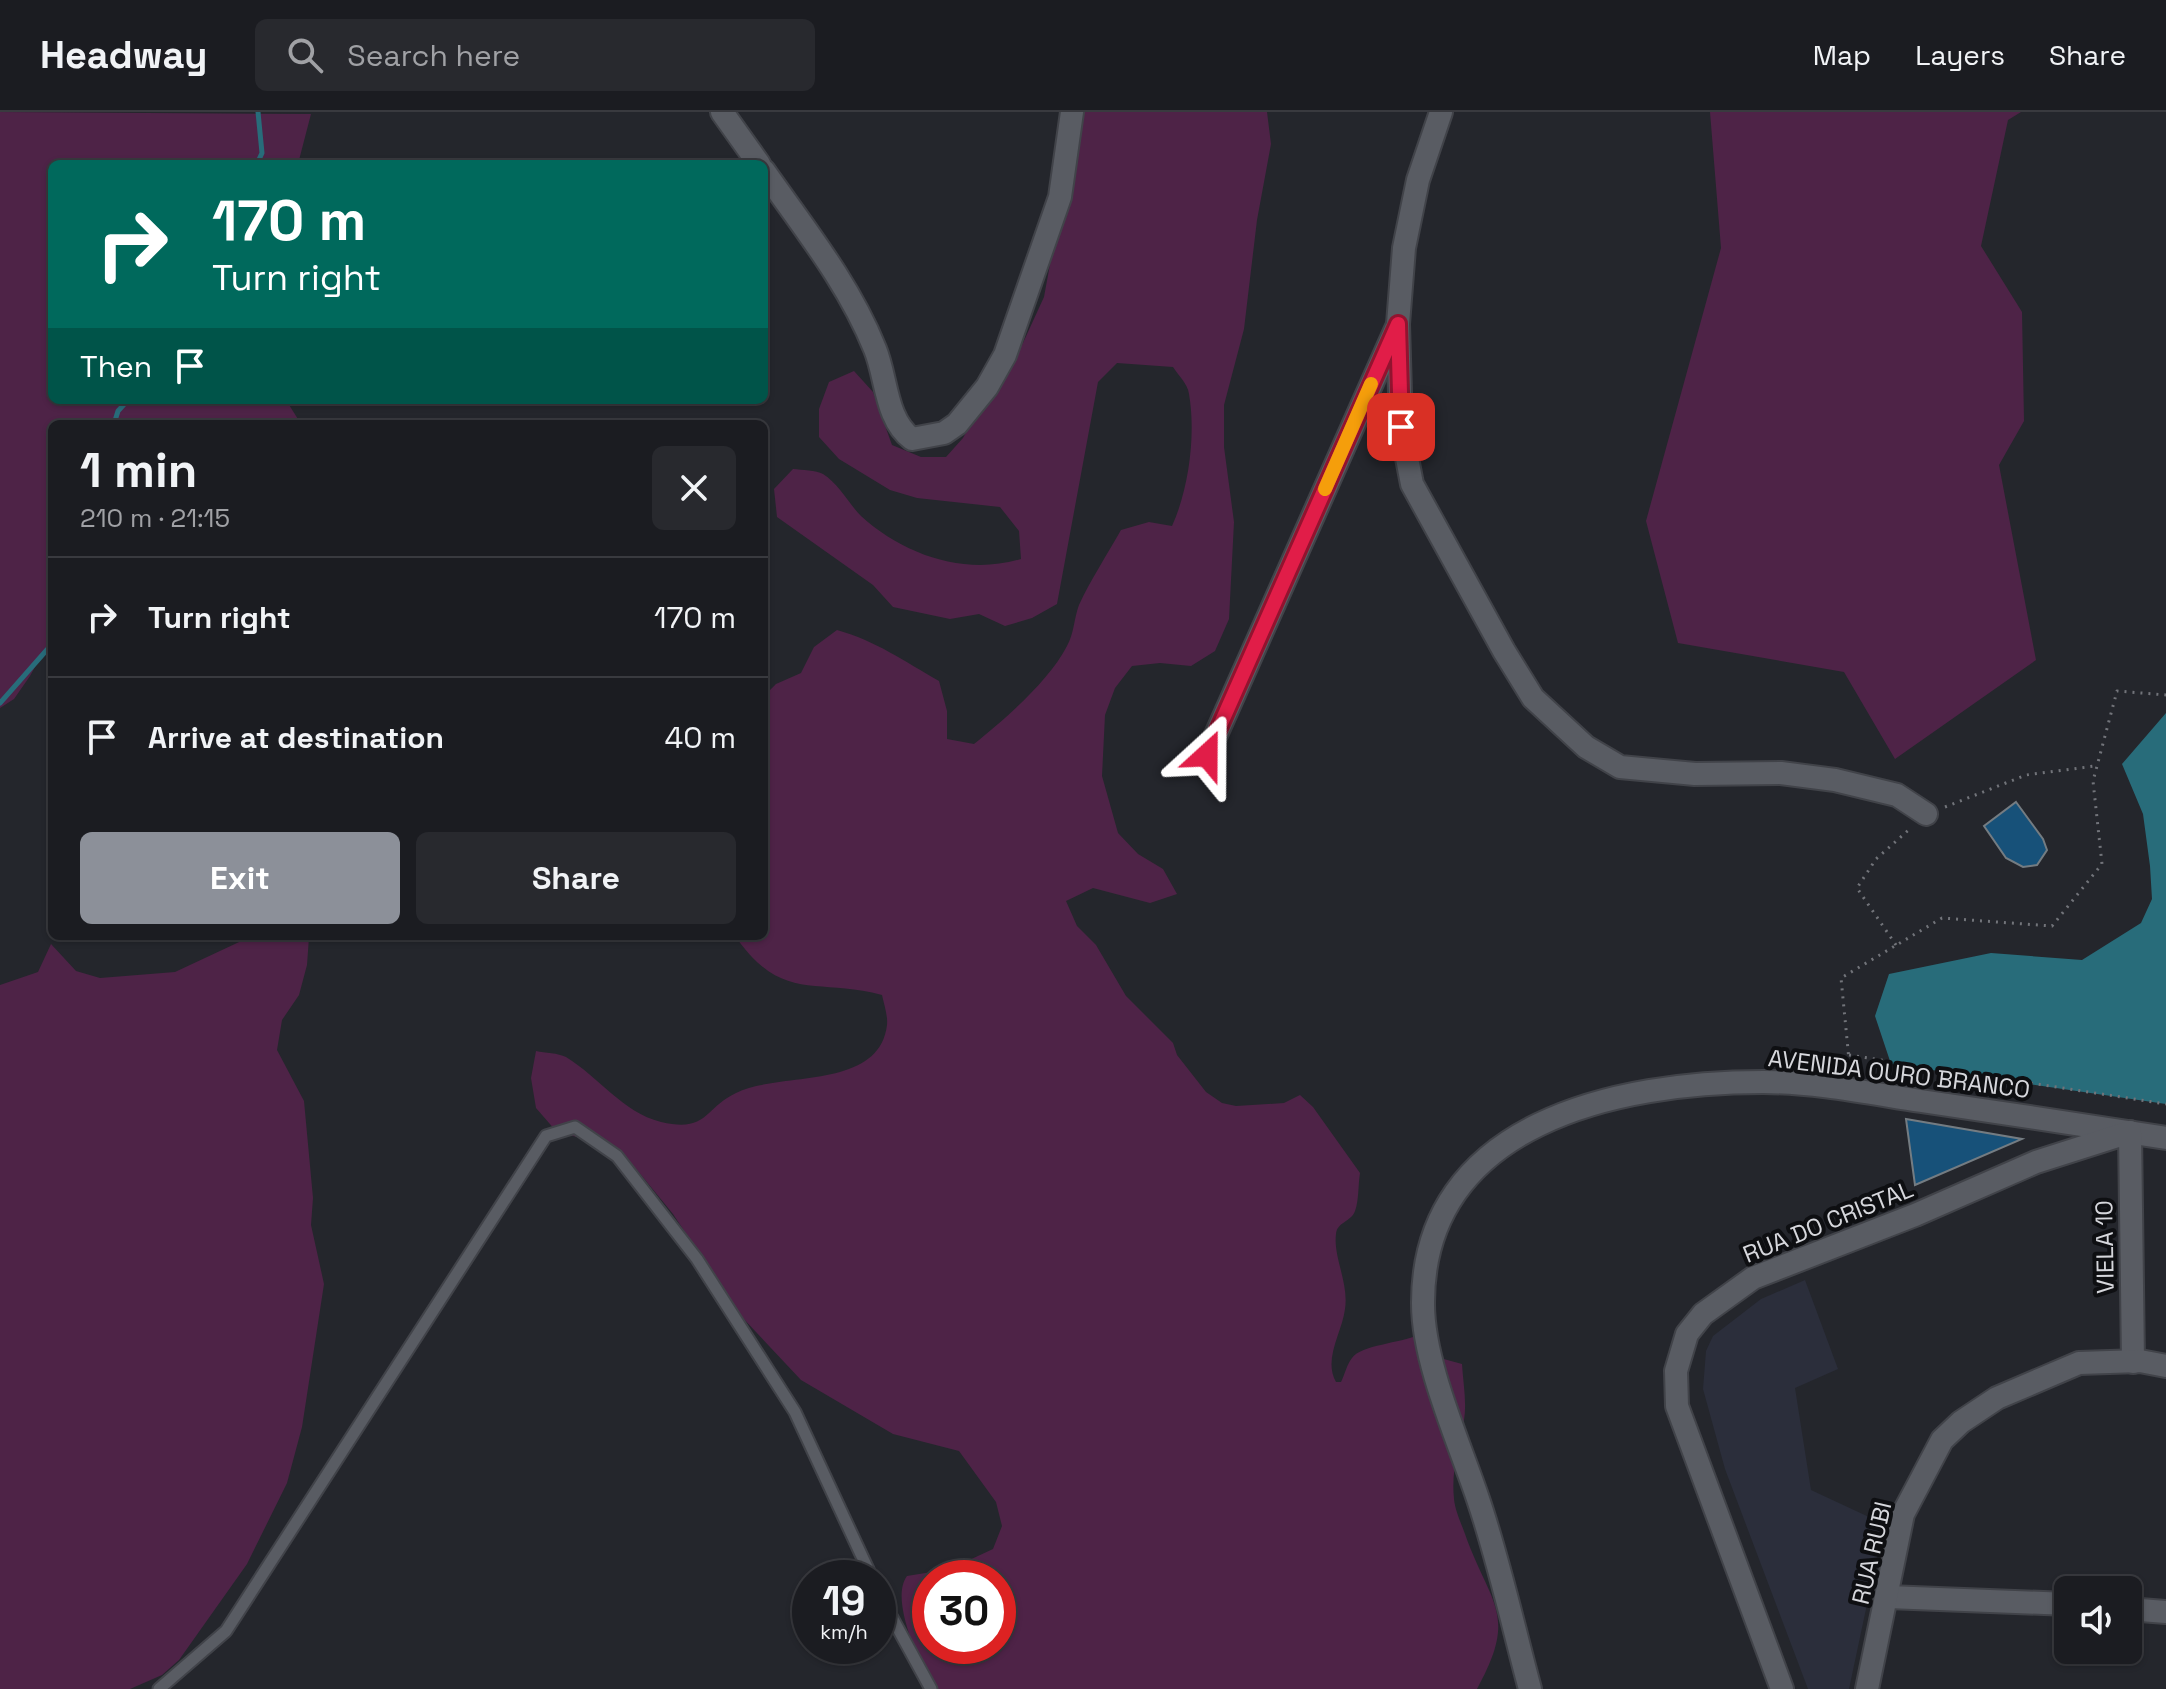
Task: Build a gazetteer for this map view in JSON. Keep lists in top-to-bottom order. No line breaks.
{"streets":{"street":["AVENIDA OURO BRANCO","RUA DO CRISTAL","VIELA 10","RUA RUBI"]},"crossings":[["AVENIDA OURO BRANCO","RUA DO CRISTAL"],["AVENIDA OURO BRANCO","VIELA 10"],["RUA DO CRISTAL","VIELA 10"],["VIELA 10","RUA RUBI"]],"page":{"header":"Headway","search":"Search here","nav":["Map","Layers","Share"],"turn":["170 m","Turn right"],"then":"Then","heading":["1 min","210 m · 21:15"],"list":[{"name":"Turn right","value":"170 m"},{"name":"Arrive at destination","value":"40 m"}],"buttons":["Exit","Share"],"speed":"19 km/h","limit":"30"}}
